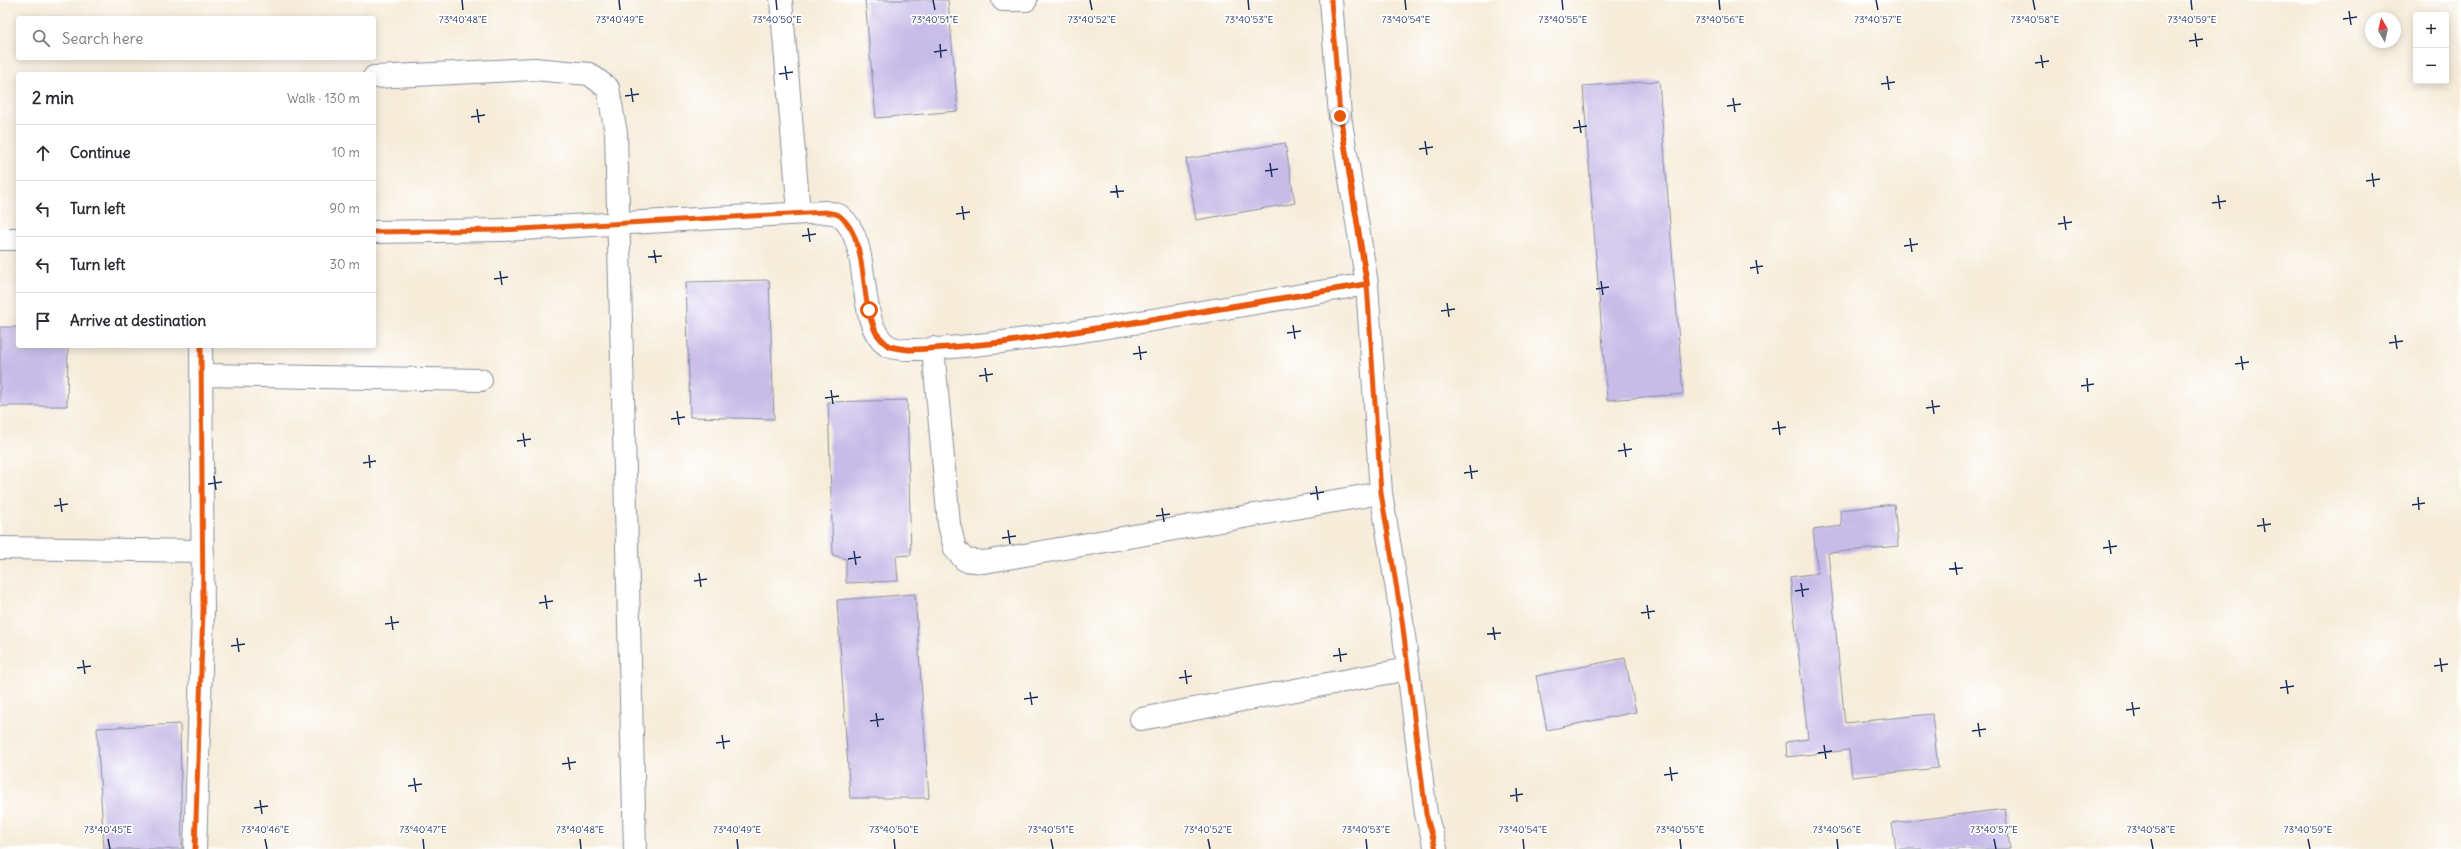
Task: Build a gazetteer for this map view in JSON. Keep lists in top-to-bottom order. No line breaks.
{"north":"top","page":{"map_buttons":["+","−"],"search":"Search here","heading":["2 min","Walk · 130 m"],"list":[["Continue","10 m"],["Turn left","90 m"],["Turn left","30 m"],"Arrive at destination"]},"coordinates":["73°40'48\"E","73°40'49\"E","73°40'50\"E","73°40'51\"E","73°40'52\"E","73°40'53\"E","73°40'54\"E","73°40'55\"E","73°40'56\"E","73°40'57\"E","73°40'58\"E","73°40'59\"E","73°40'45\"E","73°40'46\"E","73°40'47\"E"]}
